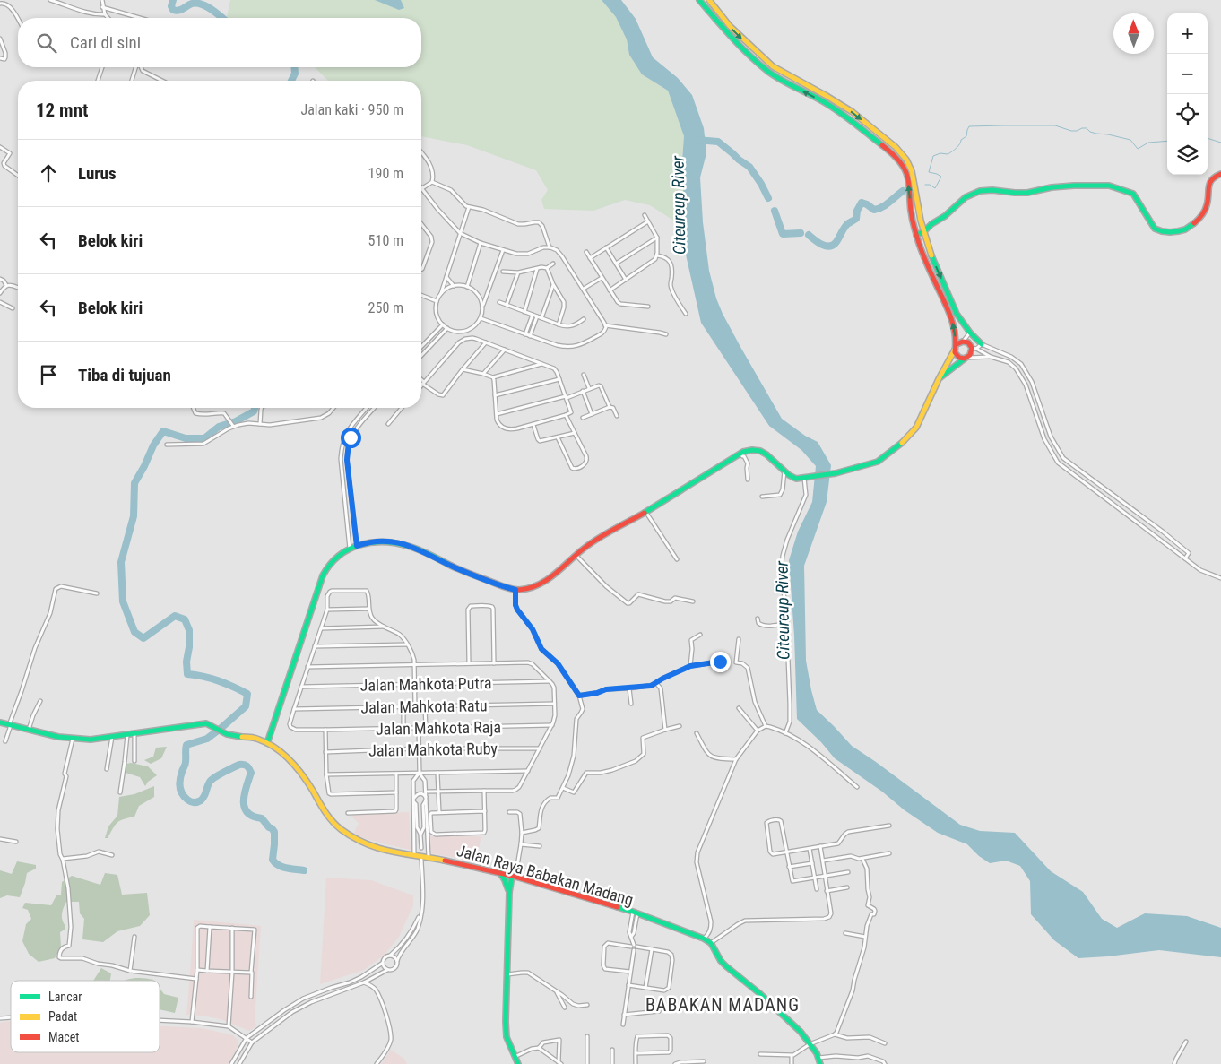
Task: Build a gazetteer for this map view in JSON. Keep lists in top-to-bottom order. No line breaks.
{"streets":{"street":["Jalan Mahkota Putra","Jalan Mahkota Ratu","Jalan Mahkota Raja","Jalan Mahkota Ruby","Jalan Raya Babakan Madang"]},"crossings":[["Jalan Mahkota Ratu","Jalan Mahkota Raja"]],"districts":["BABAKAN MADANG"],"water":["Citeureup River"],"legend":["Lancar","Padat","Macet"],"north":"top","page":{"map_buttons":["+","−"],"search":"Cari di sini","heading":["12 mnt","Jalan kaki · 950 m"],"list":[["Lurus","190 m"],["Belok kiri","510 m"],["Belok kiri","250 m"],"Tiba di tujuan"]}}
